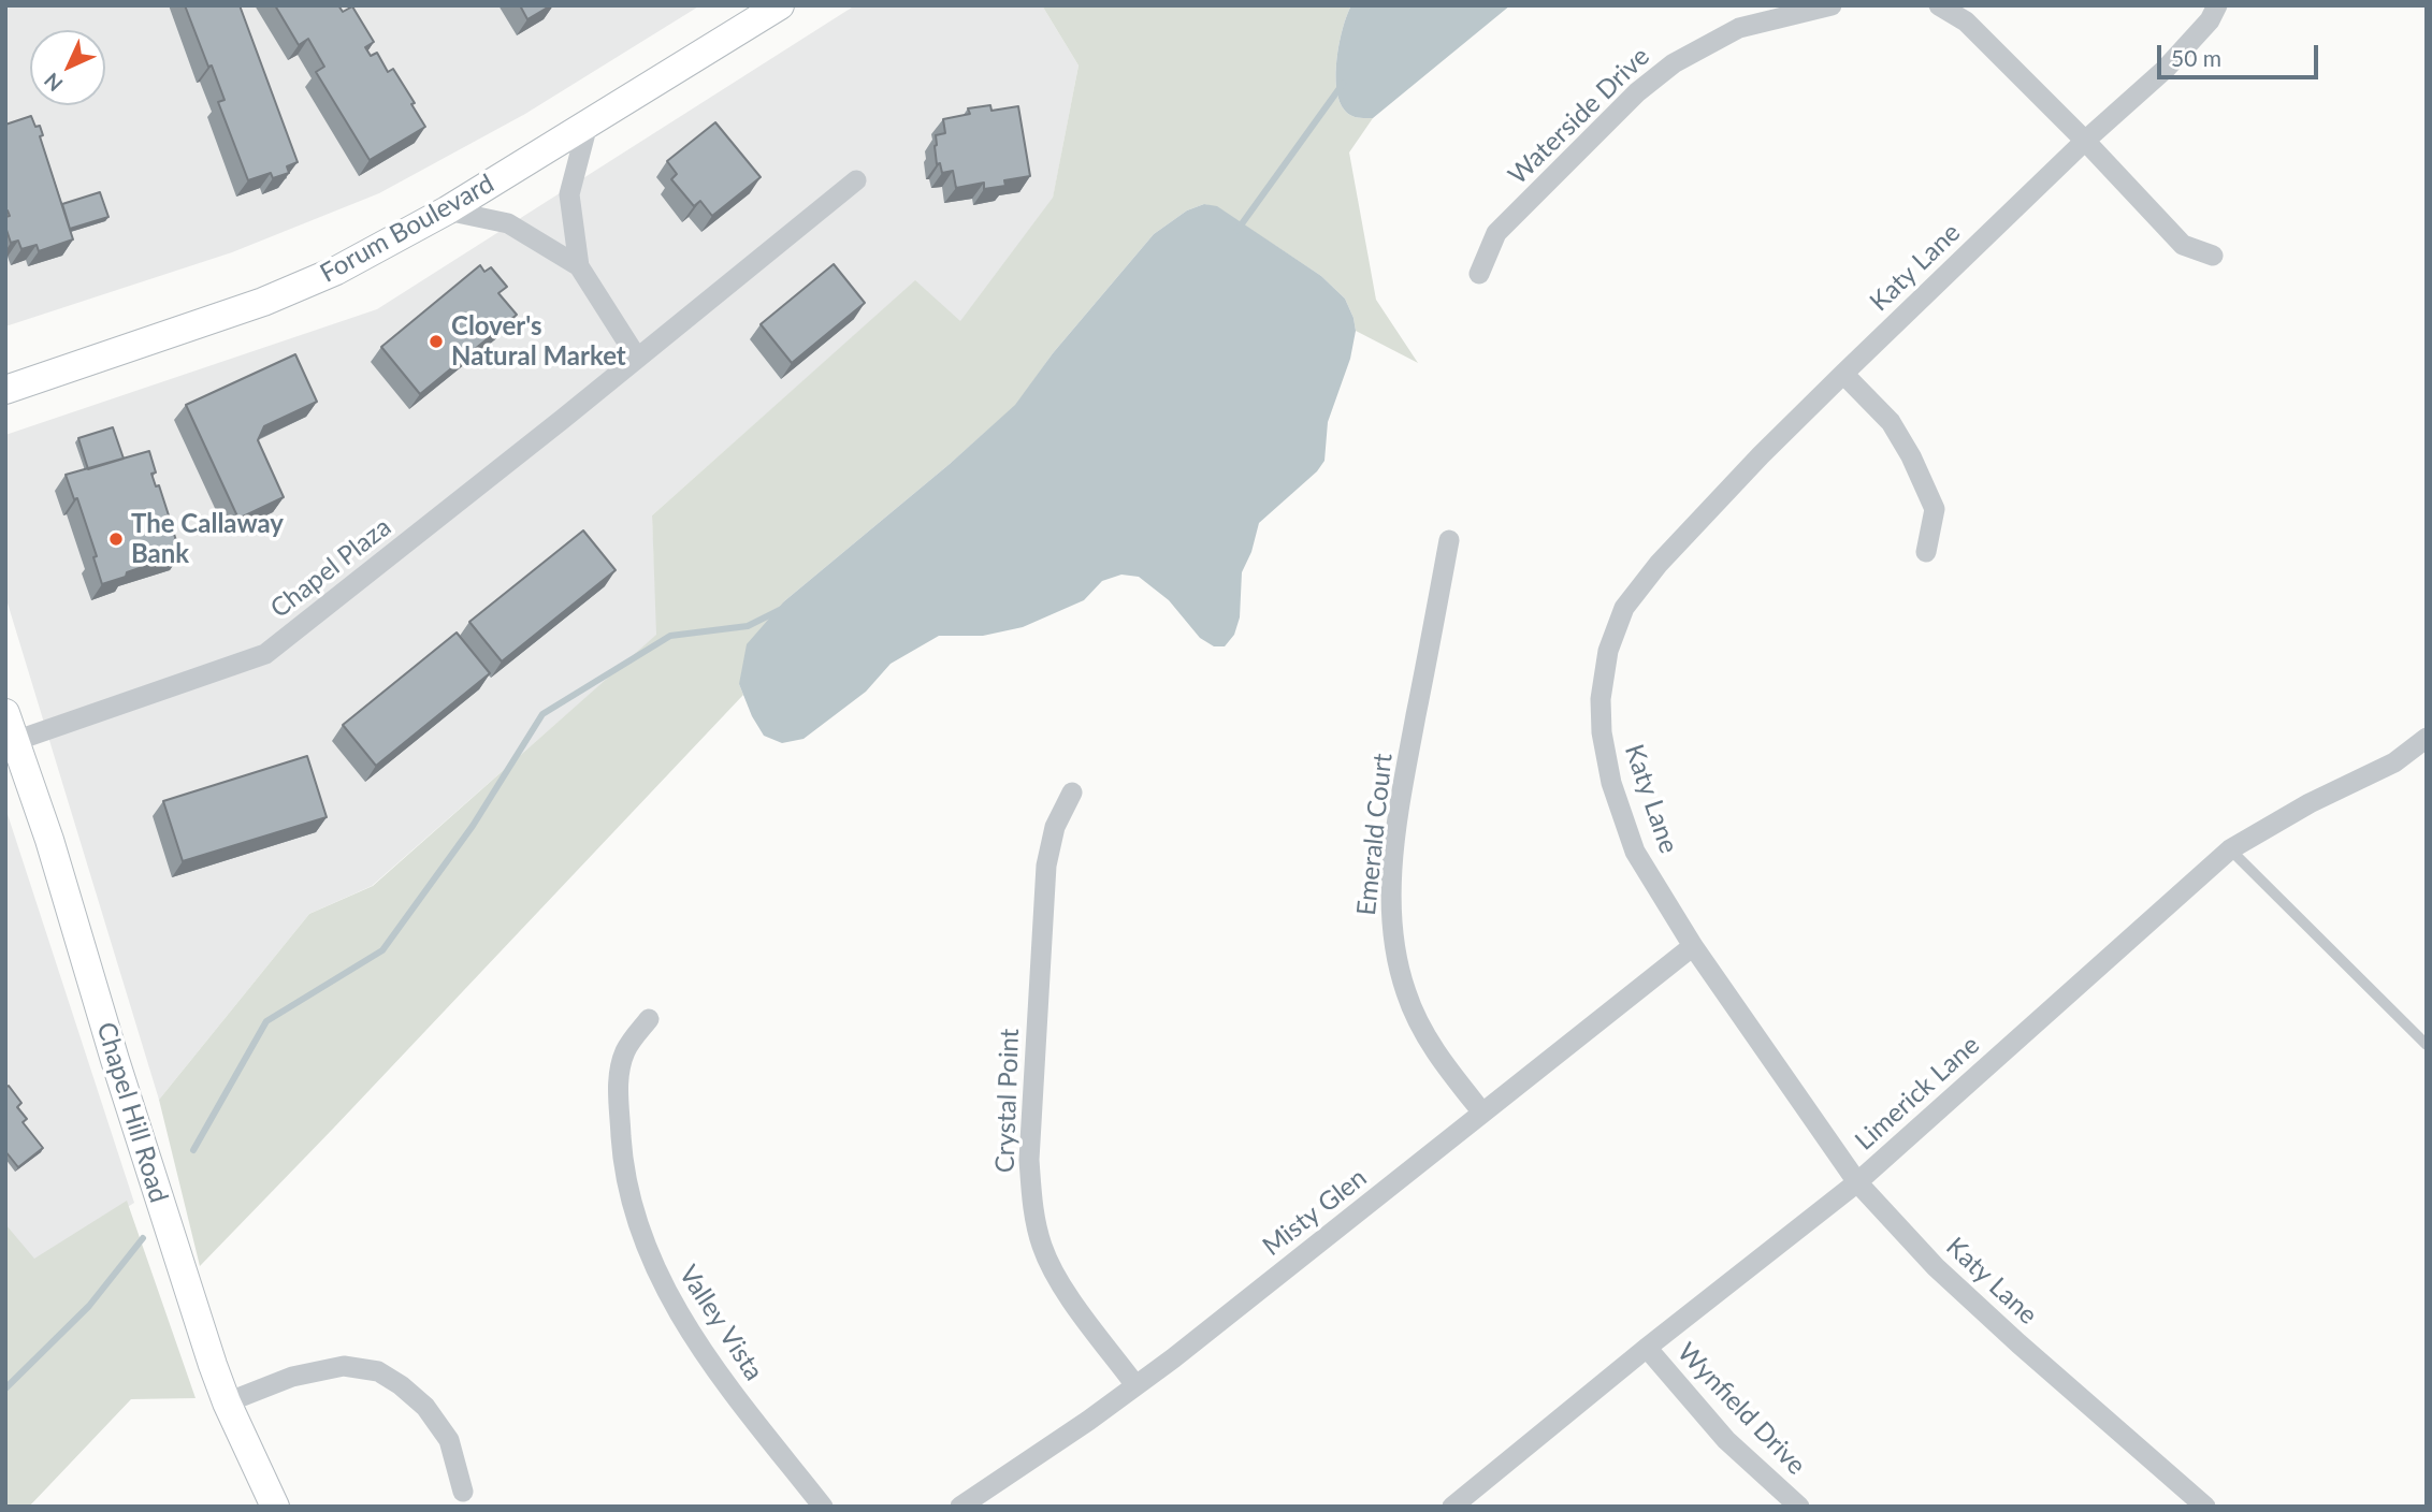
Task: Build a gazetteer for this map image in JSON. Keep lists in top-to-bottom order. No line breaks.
{"streets":{"street":["Waterside Drive","Forum Boulevard","Katy Lane","Chapel Plaza","Emerald Court","Limerick Lane","Crystal Point","Chapel Hill Road","Misty Glen","Valley Vista","Wynfield Drive"]},"crossings":[["Katy Lane","Limerick Lane"],["Katy Lane","Misty Glen"],["Chapel Plaza","Chapel Hill Road"],["Emerald Court","Misty Glen"],["Limerick Lane","Wynfield Drive"],["Crystal Point","Misty Glen"]],"places":["Clover's Natural Market","The Callaway Bank"],"scale_bar":"50 m","north":"bottom left"}
